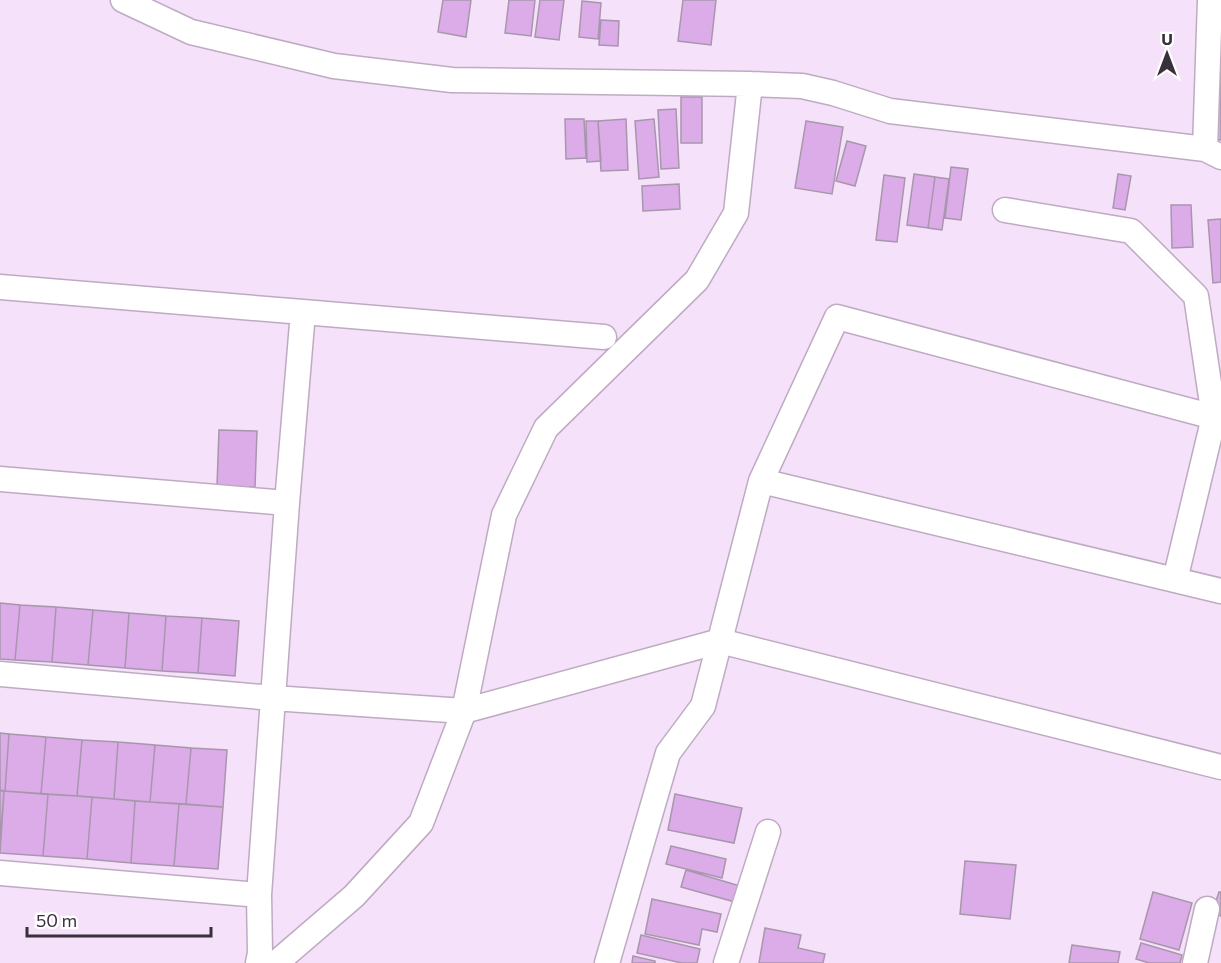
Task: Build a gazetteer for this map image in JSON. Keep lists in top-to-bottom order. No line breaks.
{"scale_bar":"50 m","north":"top"}
